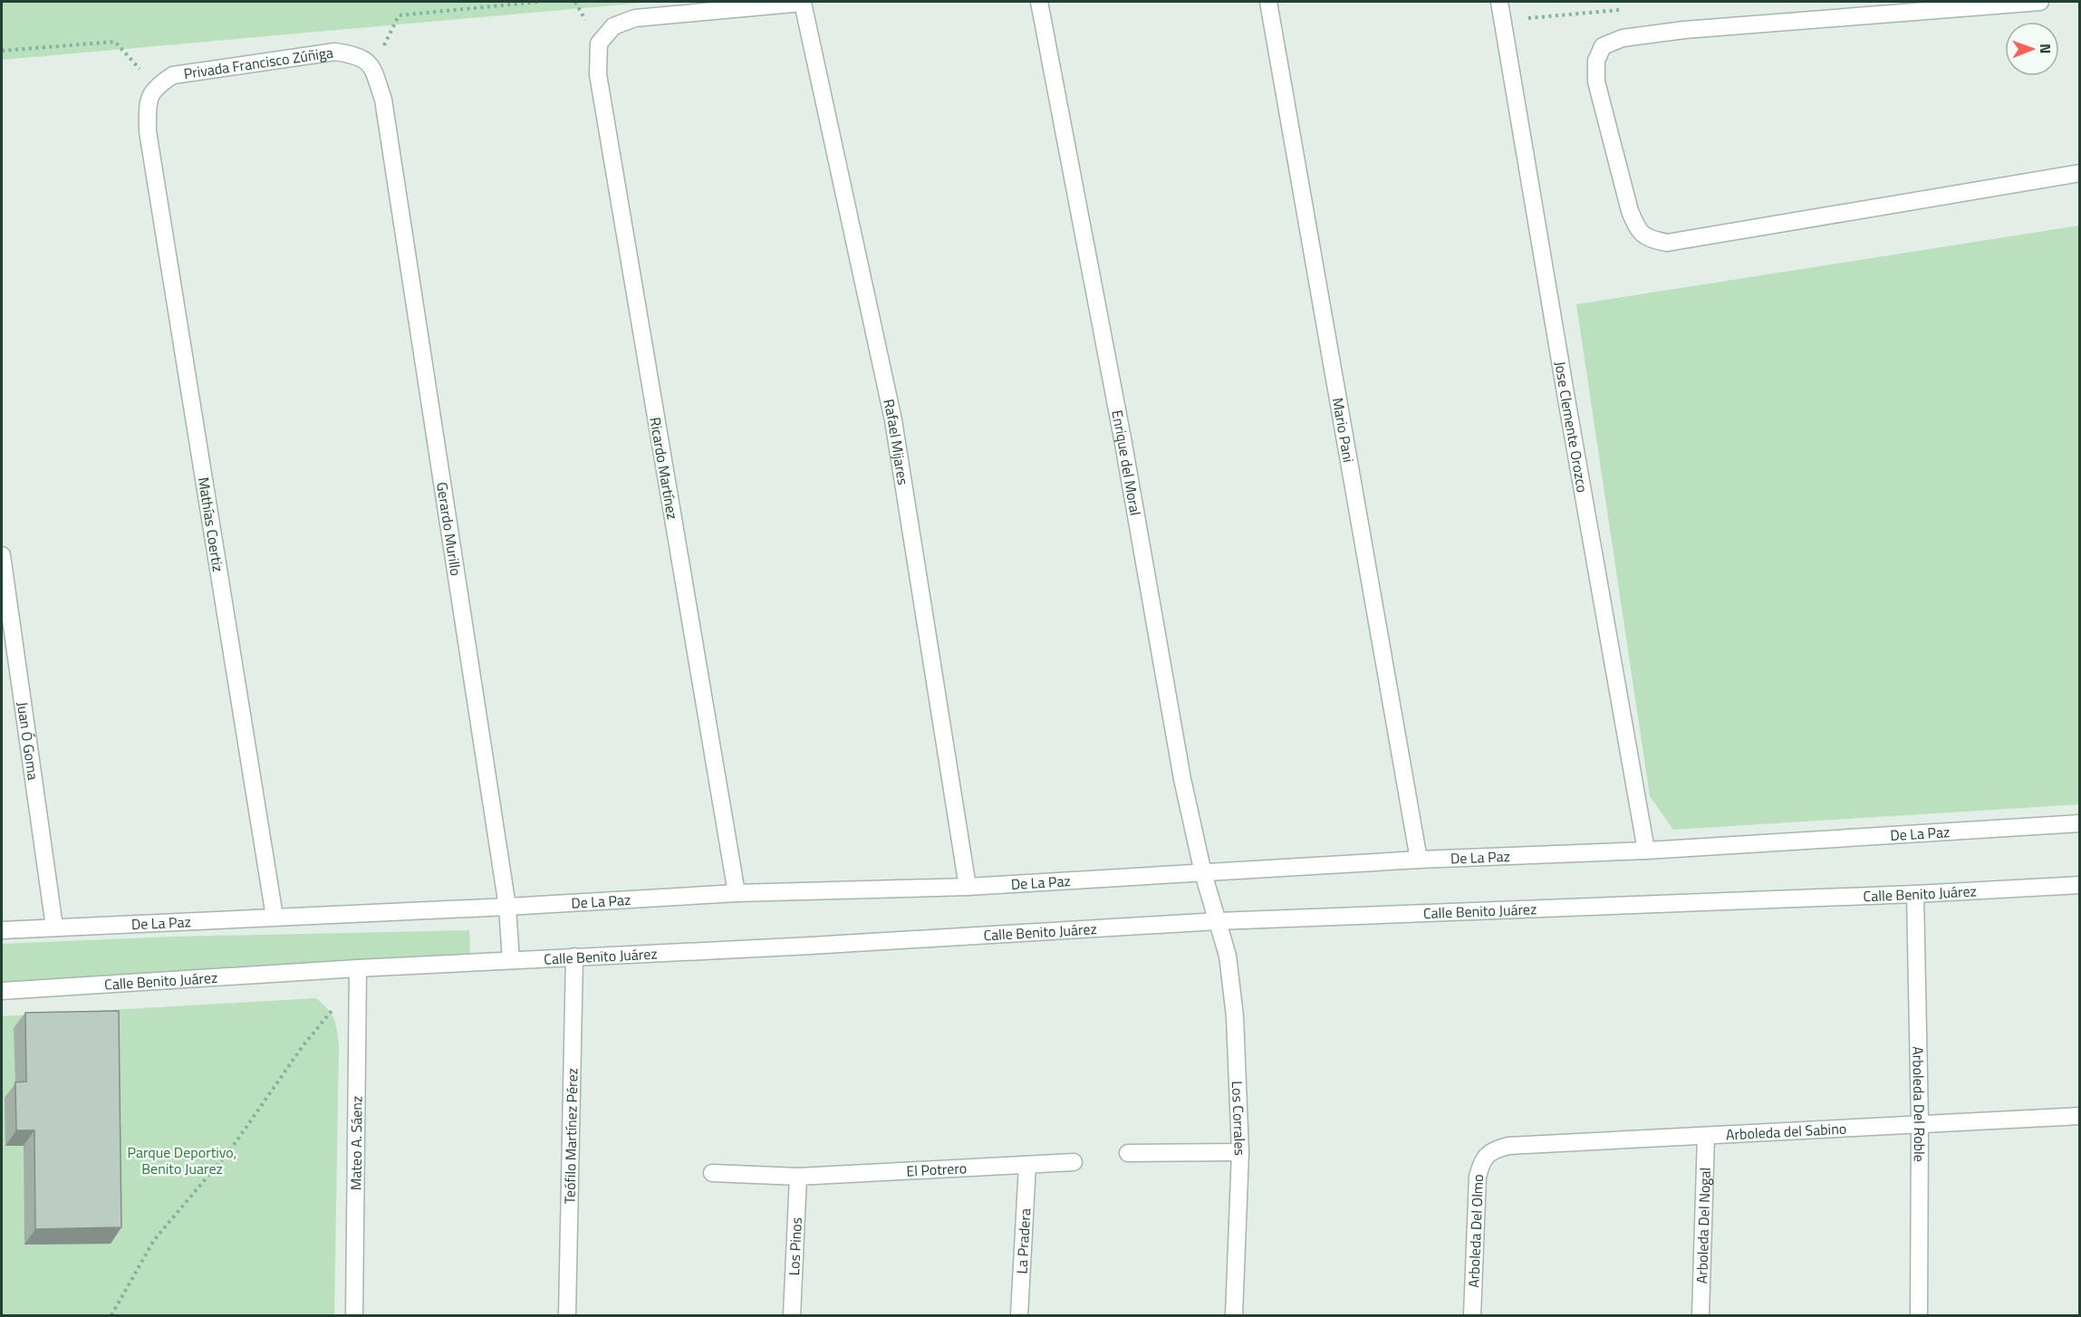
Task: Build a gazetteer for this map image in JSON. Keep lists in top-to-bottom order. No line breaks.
{"streets":{"street":["Privada Francisco Zúñiga","Jose Clemente Orozco","Mario Pani","Rafael Mijares","Enrique del Moral","Ricardo Martínez","Mathías Coertiz","Gerardo Murillo","Juan Ó Goma","De La Paz","Calle Benito Juárez","Arboleda Del Roble","Los Corrales","Arboleda del Sabino","Teófilo Martínez Pérez","Mateo A. Sáenz","El Potrero","Arboleda Del Nogal","Arboleda Del Olmo","La Pradera","Los Pinos"]},"crossings":[["Privada Francisco Zúñiga","Mathías Coertiz"],["Privada Francisco Zúñiga","Gerardo Murillo"],["Jose Clemente Orozco","De La Paz"],["Mario Pani","De La Paz"],["Rafael Mijares","Ricardo Martínez"],["Rafael Mijares","De La Paz"],["Enrique del Moral","De La Paz"],["Enrique del Moral","Calle Benito Juárez"],["Enrique del Moral","Los Corrales"],["Ricardo Martínez","De La Paz"],["Mathías Coertiz","De La Paz"],["Gerardo Murillo","De La Paz"],["Gerardo Murillo","Calle Benito Juárez"],["Juan Ó Goma","De La Paz"],["Calle Benito Juárez","Arboleda Del Roble"],["Calle Benito Juárez","Los Corrales"],["Calle Benito Juárez","Teófilo Martínez Pérez"],["Calle Benito Juárez","Mateo A. Sáenz"],["Arboleda Del Roble","Arboleda del Sabino"],["Arboleda del Sabino","Arboleda Del Nogal"],["Arboleda del Sabino","Arboleda Del Olmo"],["El Potrero","La Pradera"],["El Potrero","Los Pinos"]],"parks":["Parque Deportivo, Benito Juarez"],"north":"right"}
